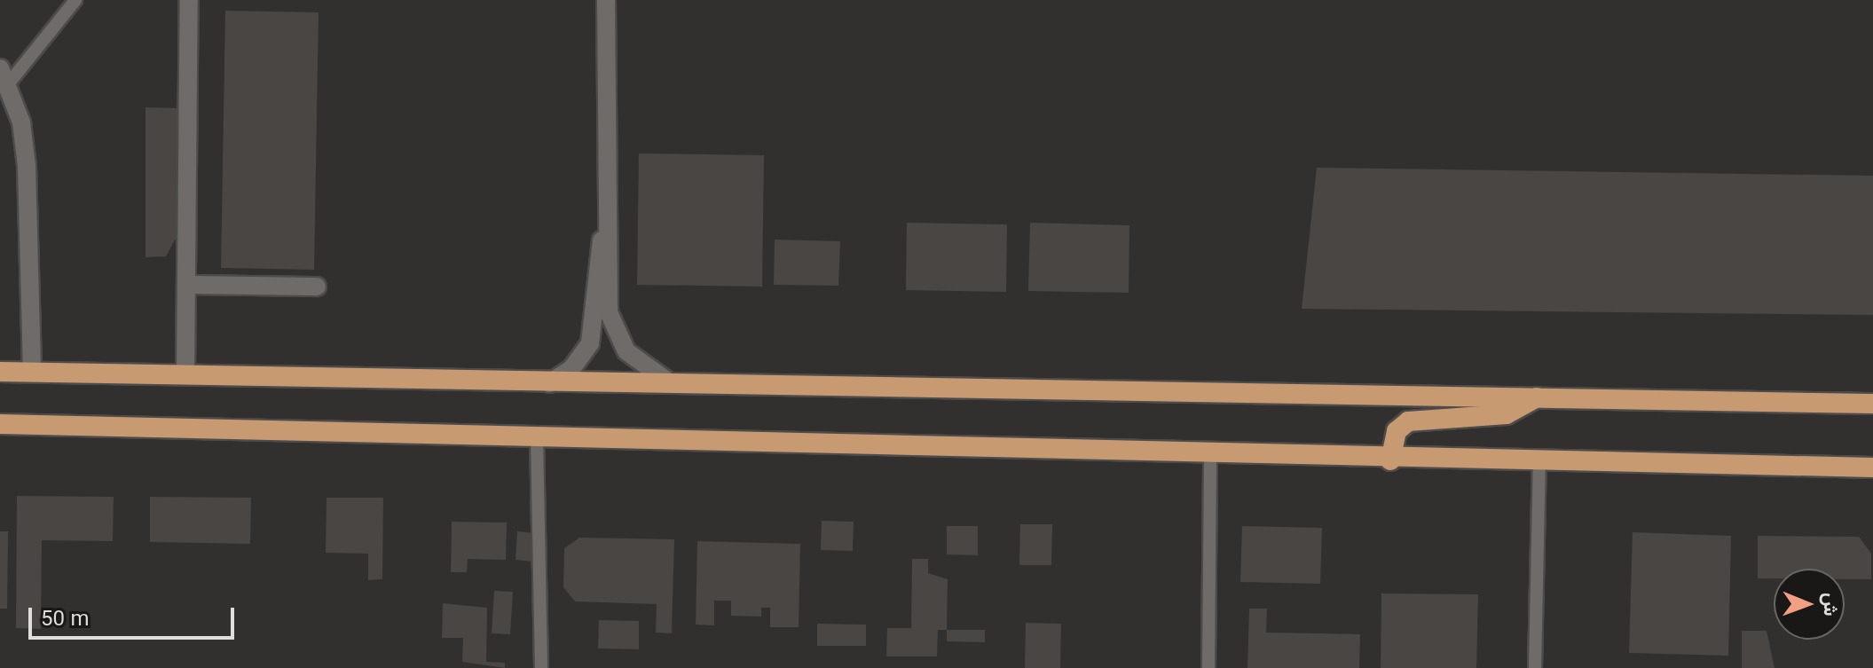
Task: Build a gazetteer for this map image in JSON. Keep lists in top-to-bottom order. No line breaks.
{"scale_bar":"50 m","north":"right"}
